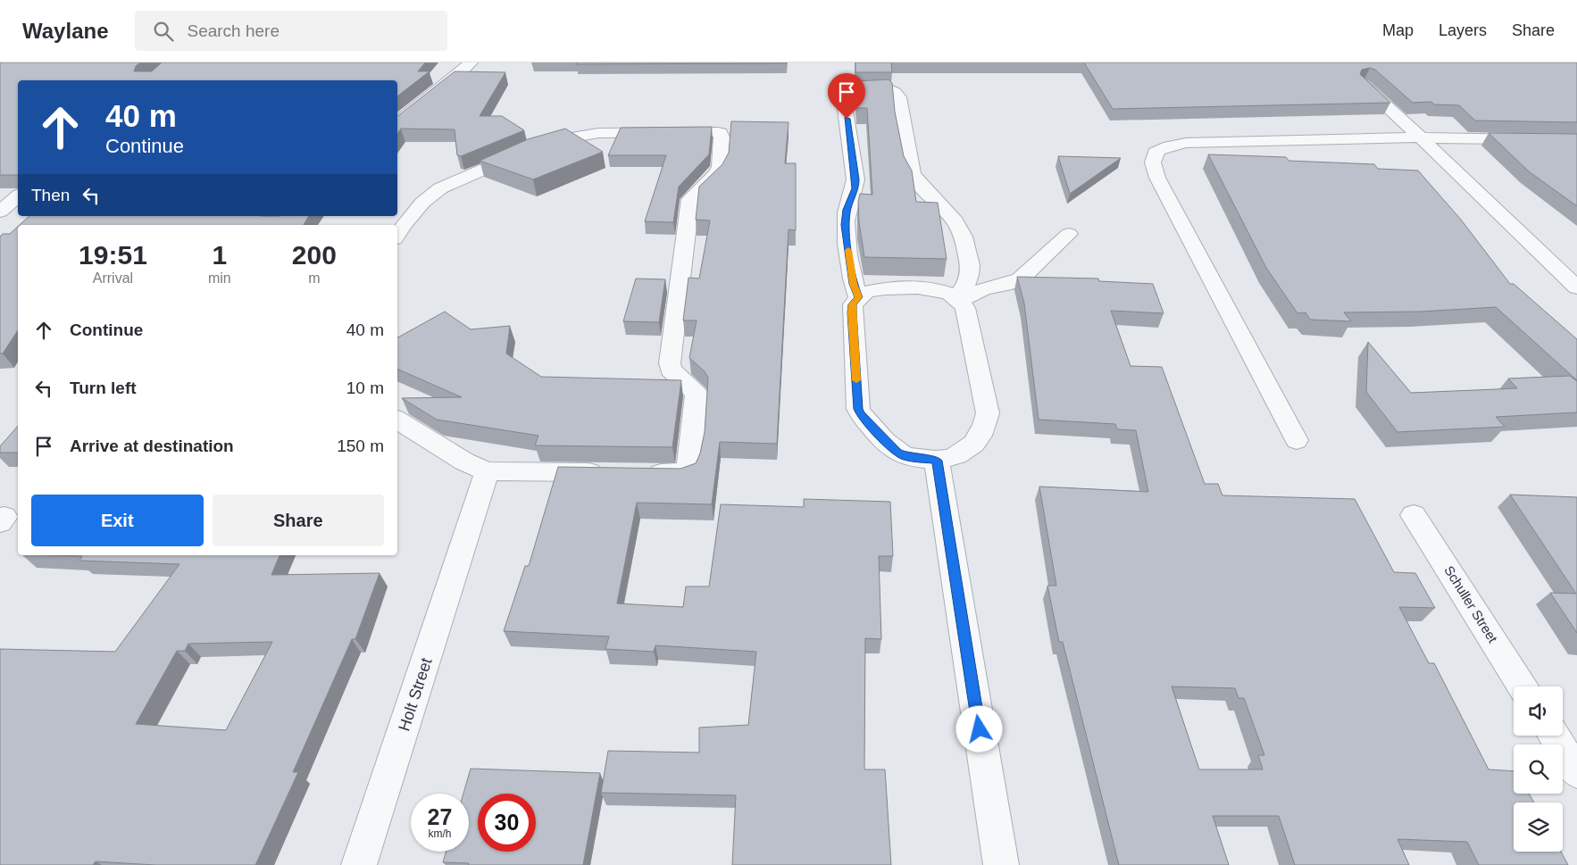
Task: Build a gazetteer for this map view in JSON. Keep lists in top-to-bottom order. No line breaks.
{"streets":{"street":["Schuller Street","Holt Street"]},"page":{"header":"Waylane","search":"Search here","nav":["Map","Layers","Share"],"turn":["40 m","Continue"],"then":"Then","eta":["19:51","Arrival","1","min","200","m"],"list":[{"name":"Continue","value":"40 m"},{"name":"Turn left","value":"10 m"},{"name":"Arrive at destination","value":"150 m"}],"buttons":["Exit","Share"],"speed":"27 km/h","limit":"30"}}
